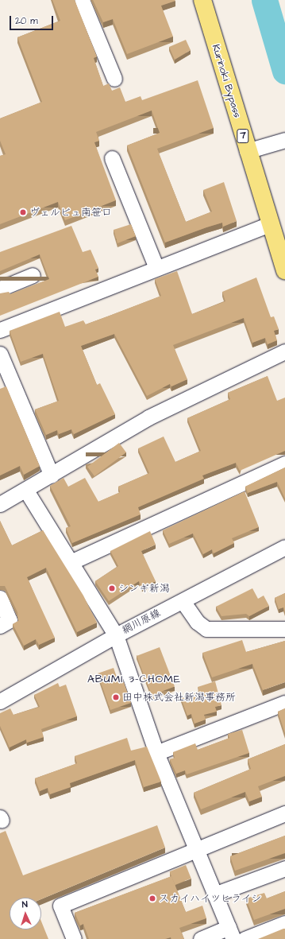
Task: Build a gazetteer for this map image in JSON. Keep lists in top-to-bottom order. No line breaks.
{"streets":{"highway":["Kurinoki Bypass","7"],"street":["網川原線"]},"districts":["ABUMI 3-CHOME"],"places":["ヴェルビュ南笹口","シンギ新潟","田中株式会社新潟事務所","スカイハイツヒライシ"],"scale_bar":"20 m","north":"top"}
